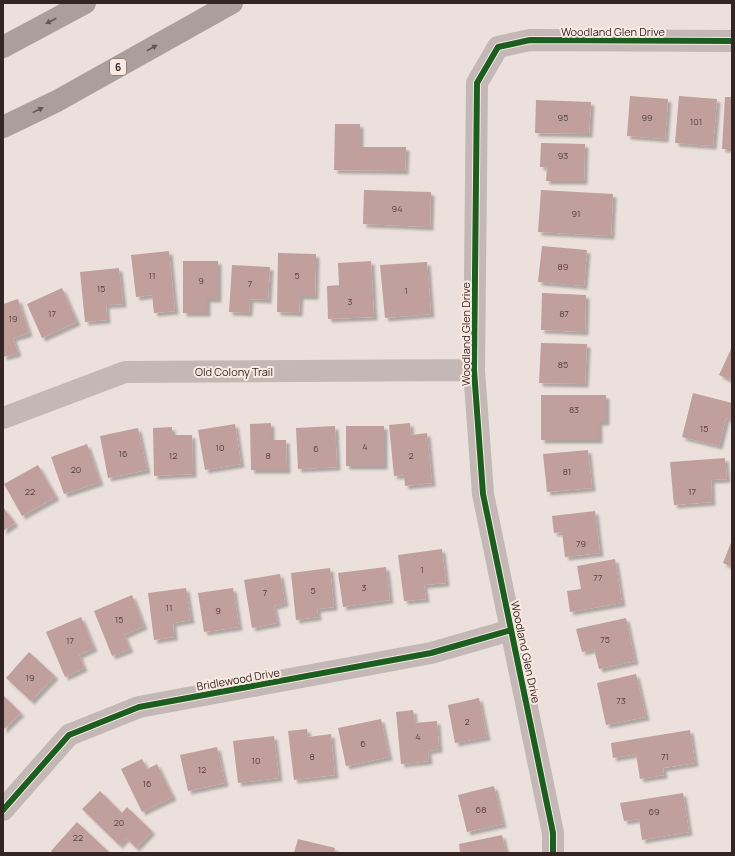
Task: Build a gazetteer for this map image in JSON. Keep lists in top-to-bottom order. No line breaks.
{"streets":{"highway":["6"],"street":["Woodland Glen Drive","Old Colony Trail","Bridlewood Drive"]},"crossings":[["Woodland Glen Drive","Old Colony Trail"],["Woodland Glen Drive","Bridlewood Drive"]],"house_numbers":["95","99","101","93","94","91","89","11","5","9","7","15","1","3","17","87","19","85","83","15","4","10","6","16","12","8","2","20","81","22","17","79","1","77","3","5","7","11","9","15","75","17","19","73","2","4","6","8","71","10","12","16","68","69","20","22"]}
